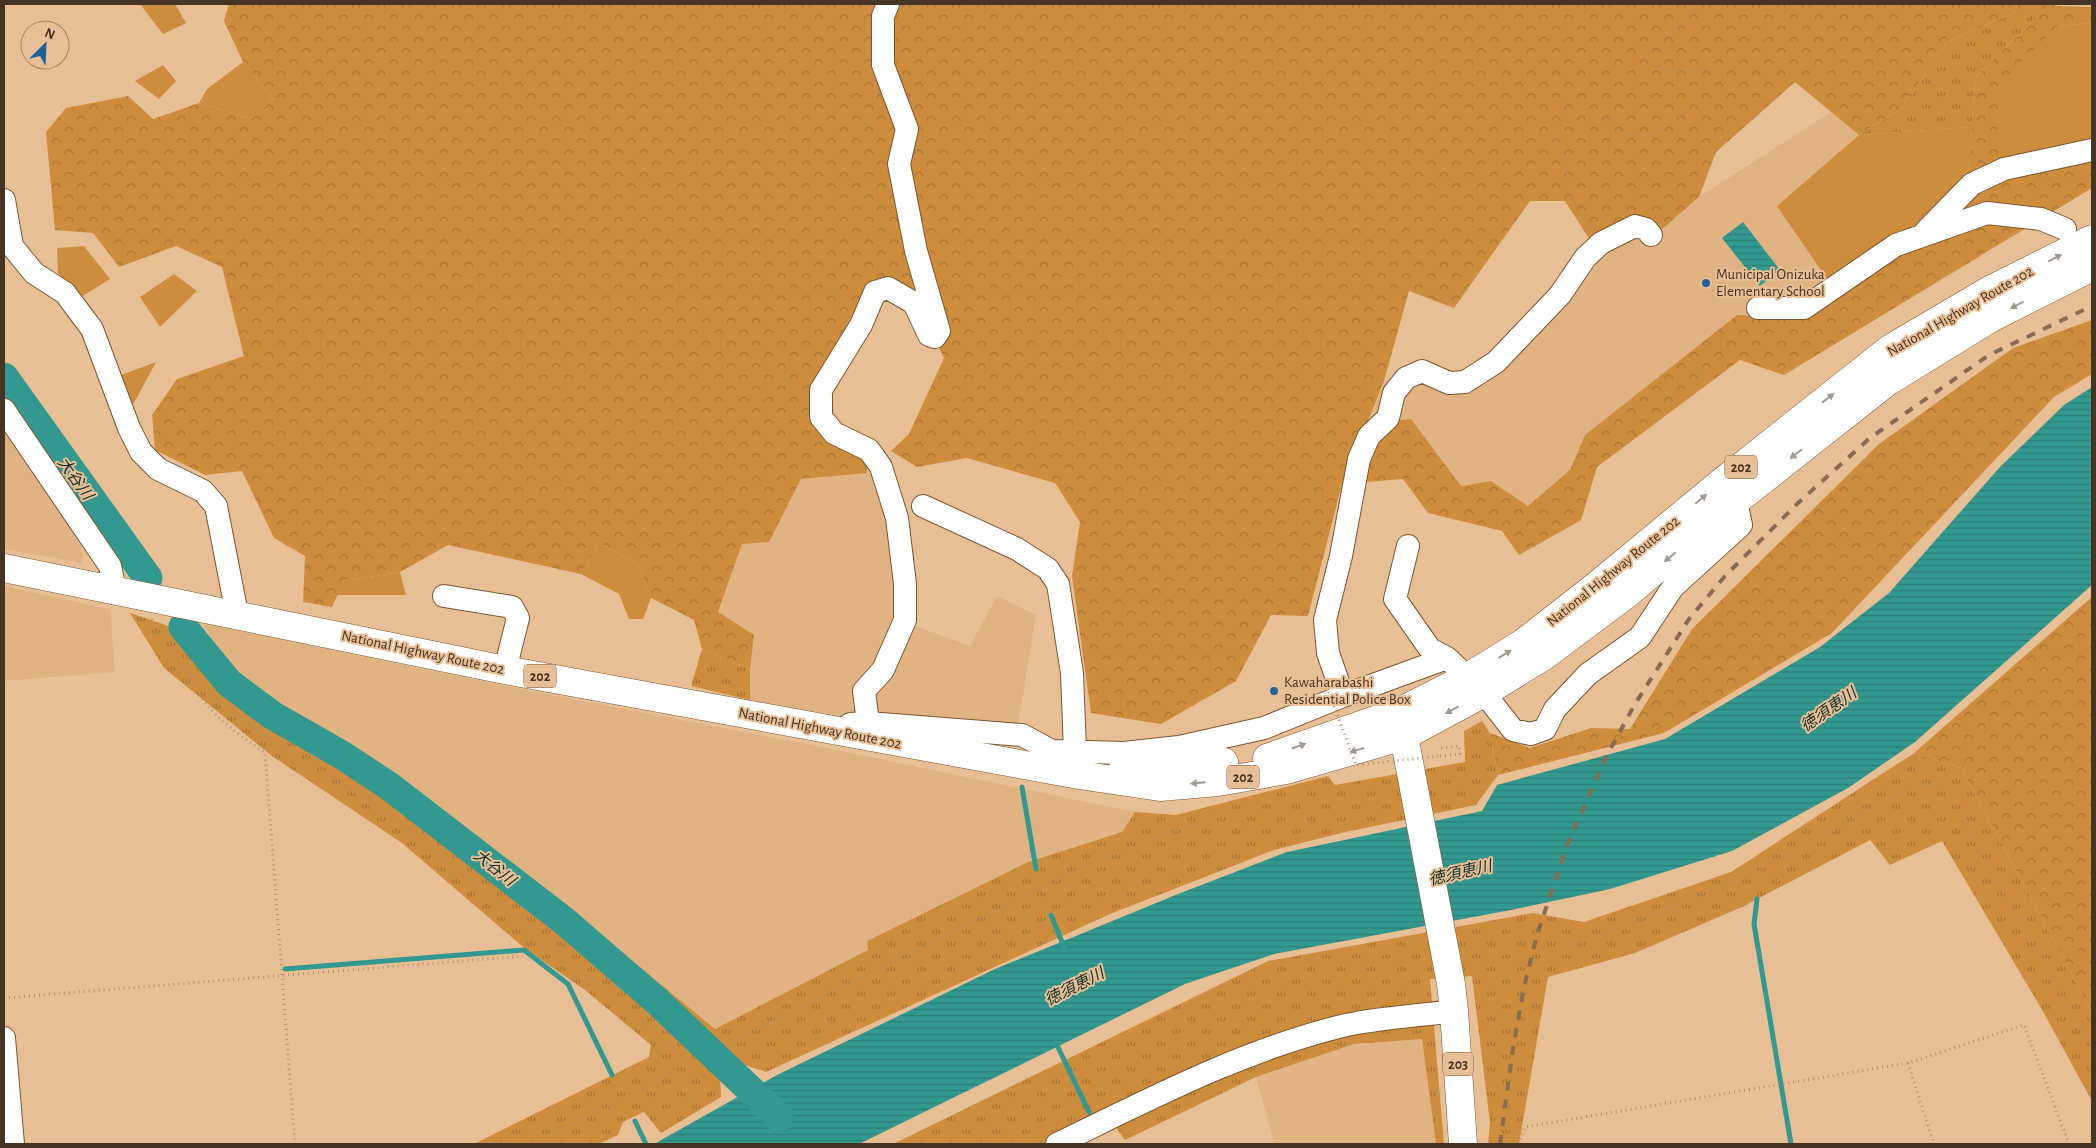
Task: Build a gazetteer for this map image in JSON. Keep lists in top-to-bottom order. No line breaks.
{"streets":{"highway":["National Highway Route 202","202","203"]},"crossings":[["National Highway Route 202","203"]],"water":["大谷川","徳須恵川"],"places":["Municipal Onizuka Elementary School","Kawaharabashi Residential Police Box"],"north":"top right"}
